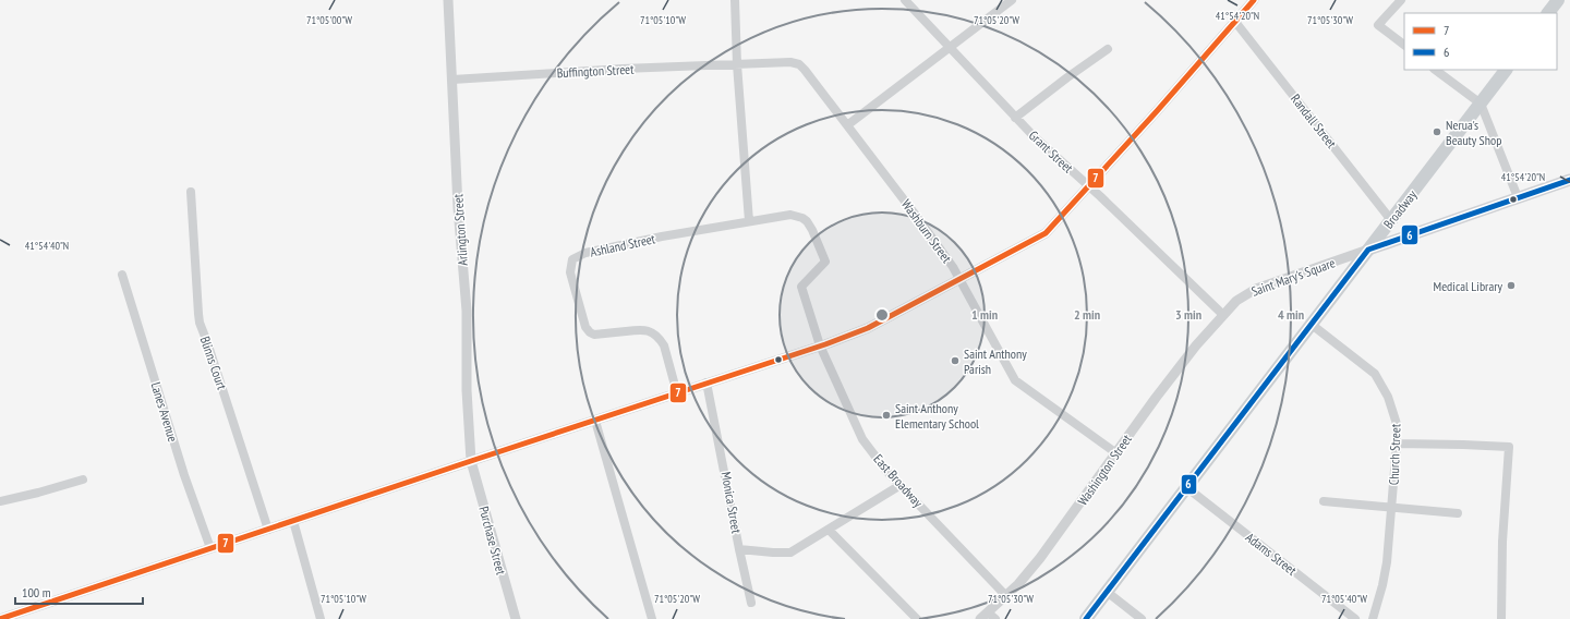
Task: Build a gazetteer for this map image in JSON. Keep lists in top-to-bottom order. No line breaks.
{"streets":{"main road":["Broadway"],"street":["Buffington Street","Randall Street","Grant Street","Arlington Street","Washburn Street","Ashland Street","Saint Mary's Square","Blinns Court","Lanes Avenue","Church Street","Washington Street","East Broadway","Monica Street","Purchase Street","Adams Street"]},"crossings":[["Buffington Street","Arlington Street"],["Buffington Street","Washburn Street"],["Randall Street","Broadway"],["Grant Street","Saint Mary's Square"],["Grant Street","Washington Street"],["Broadway","Saint Mary's Square"],["Broadway","Church Street"],["Broadway","Adams Street"],["Arlington Street","Purchase Street"],["Washburn Street","Washington Street"],["Ashland Street","East Broadway"],["Saint Mary's Square","Washington Street"],["Washington Street","East Broadway"],["East Broadway","Monica Street"]],"places":["Nerua's Beauty Shop","Medical Library","Saint Anthony Parish","Saint Anthony Elementary School"],"lines":["transit line 7","transit line 6"],"legend":["7","6"],"scale_bar":"100 m","coordinates":["41°54'20\"N","71°05'00\"W","71°05'10\"W","71°05'20\"W","71°05'30\"W","41°54'40\"N","71°05'40\"W"],"rings":["1 min","2 min","3 min","4 min"]}
